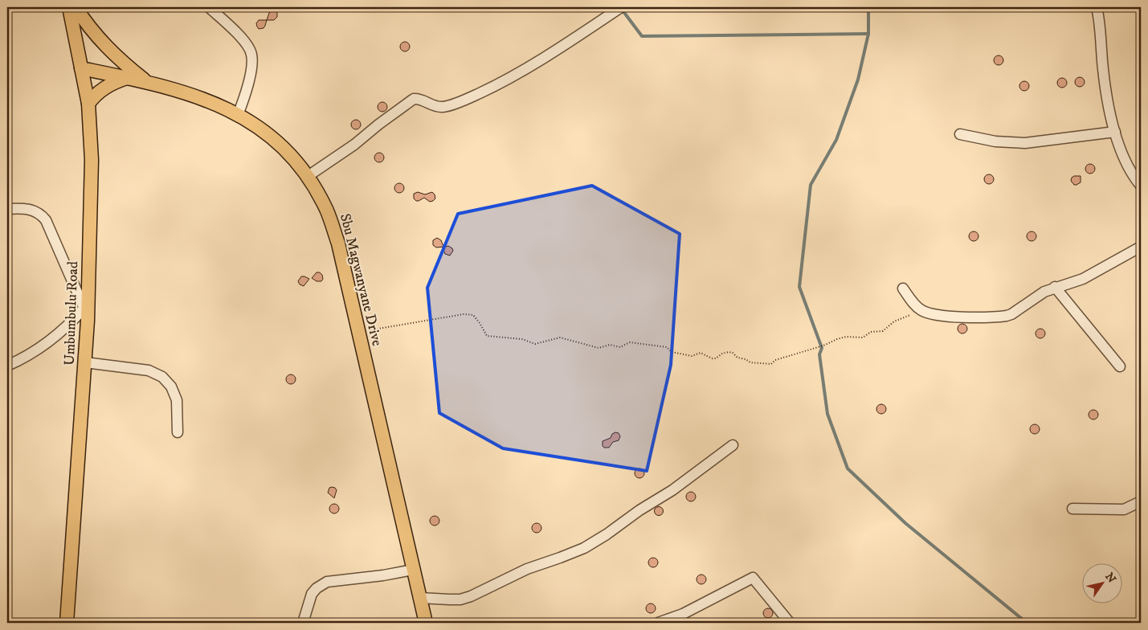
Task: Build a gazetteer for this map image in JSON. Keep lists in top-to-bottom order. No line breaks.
{"streets":{"main road":["Sbu Magwanyane Drive","Umbumbulu Road"]},"crossings":[["Sbu Magwanyane Drive","Umbumbulu Road"]],"north":"top right"}
